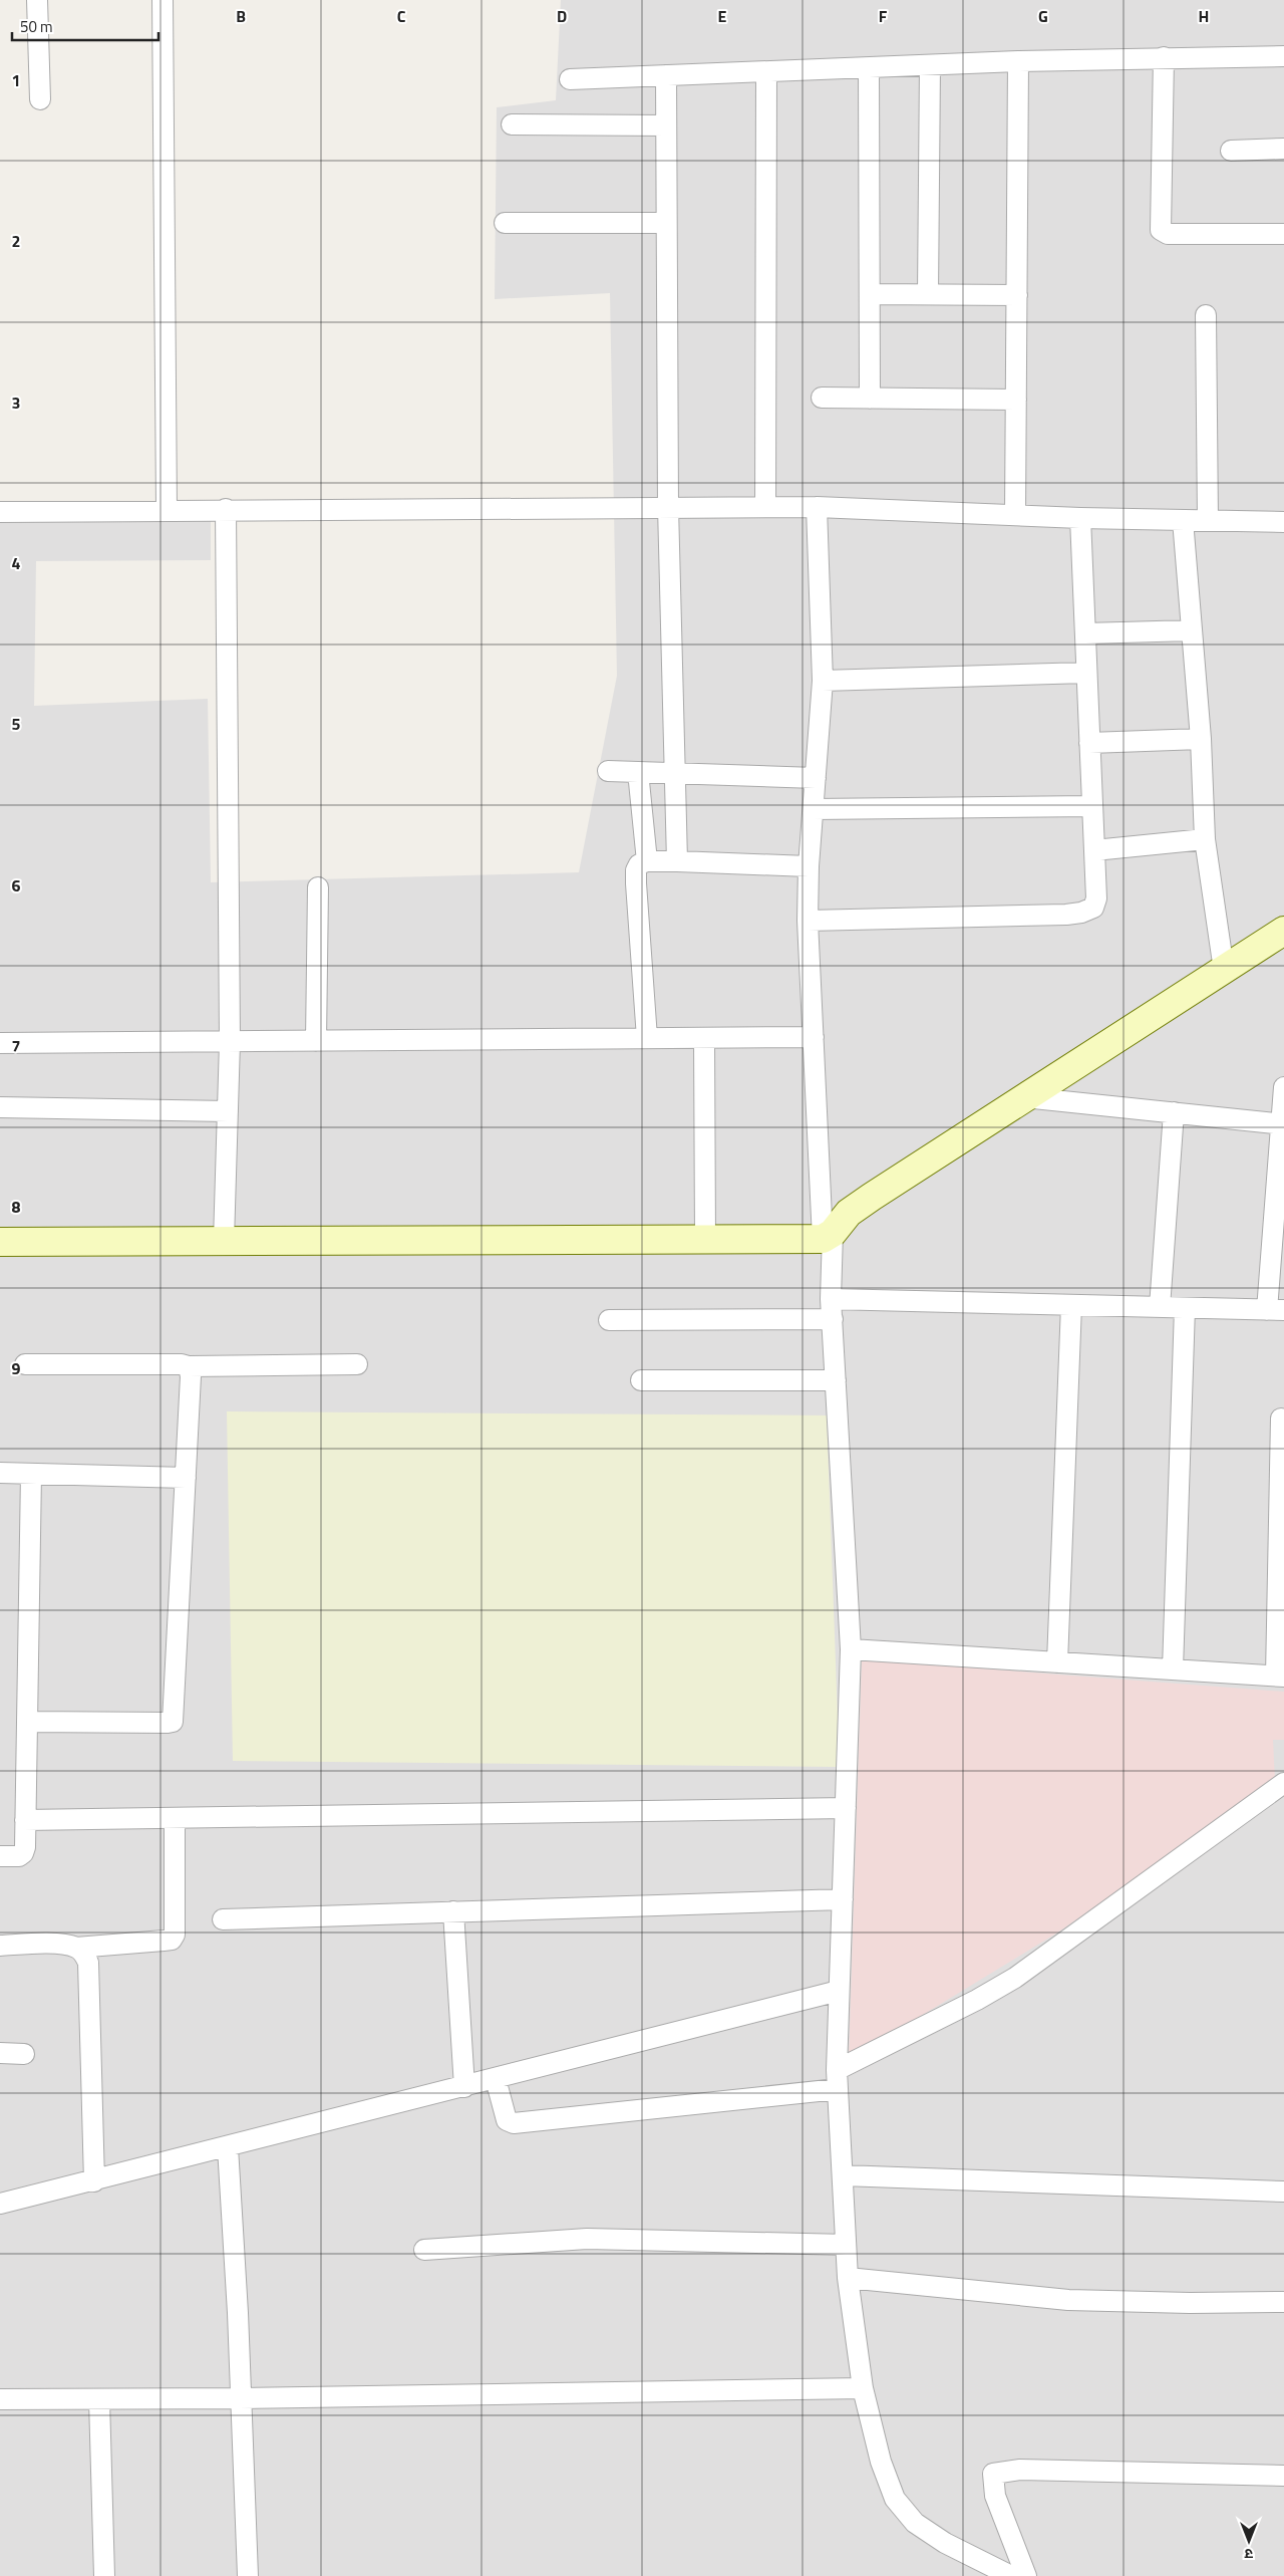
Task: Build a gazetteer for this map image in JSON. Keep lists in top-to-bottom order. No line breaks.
{"scale_bar":"50 m","north":"bottom","grid":{"columns":["B","C","D","E","F","G","H"],"rows":["1","2","3","4","5","6","7","8","9"]}}
